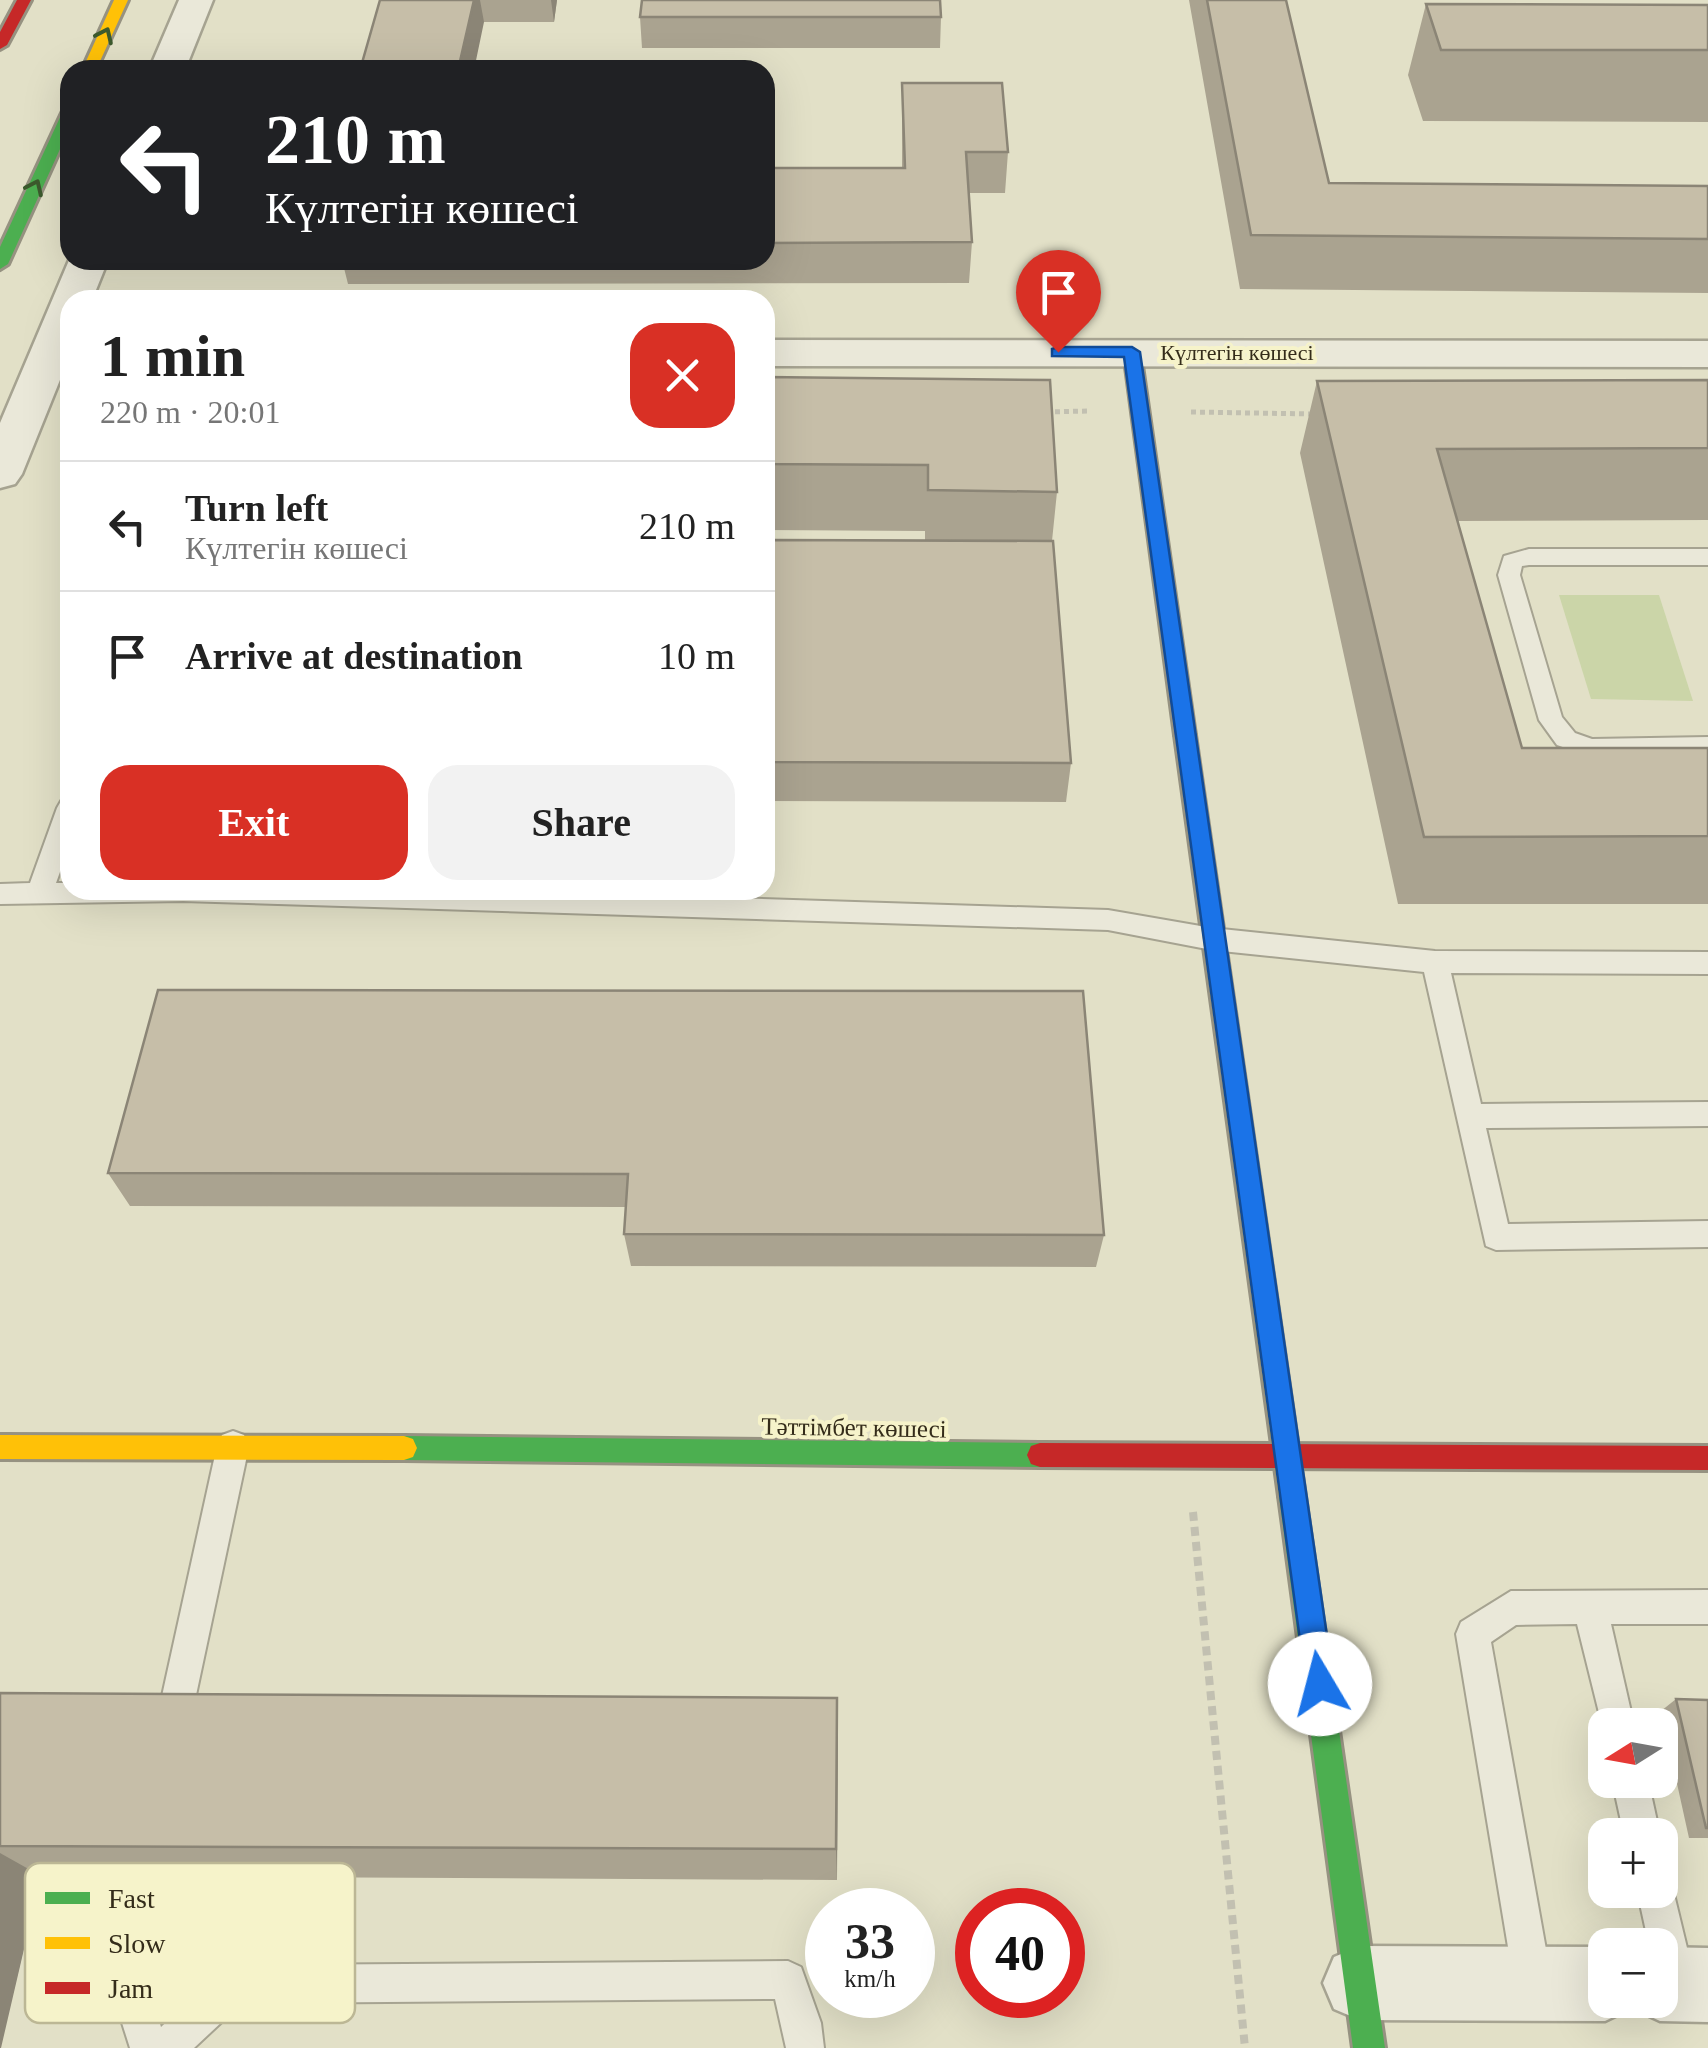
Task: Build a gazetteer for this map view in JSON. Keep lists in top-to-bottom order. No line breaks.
{"streets":{"street":["Күлтегін көшесі","Тәттімбет көшесі"]},"legend":["Fast","Slow","Jam"],"north":"left","page":{"turn":["210 m","Күлтегін көшесі"],"heading":["1 min","220 m · 20:01"],"list":[{"name":"Turn left","note":"Күлтегін көшесі","value":"210 m"},{"name":"Arrive at destination","value":"10 m"}],"buttons":["Exit","Share"],"map_buttons":["+","−"],"speed":"33 km/h","limit":"40"}}
